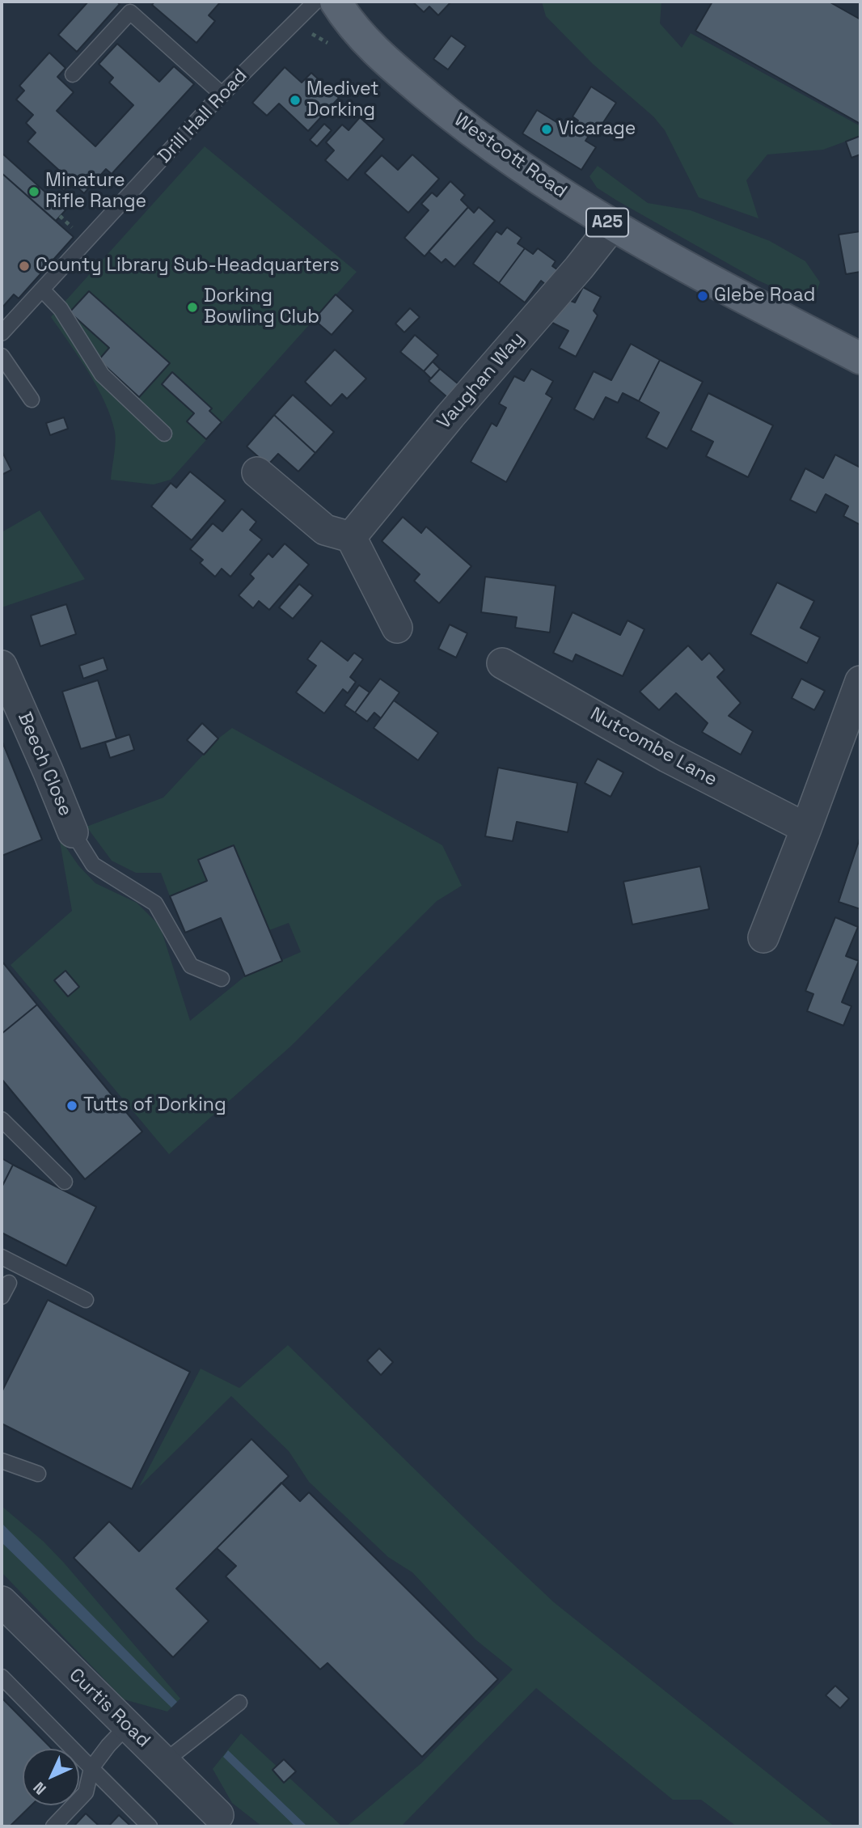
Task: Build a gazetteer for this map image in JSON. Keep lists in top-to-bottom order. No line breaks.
{"streets":{"main road":["Westcott Road","A25"],"street":["Vaughan Way","Nutcombe Lane","Beech Close","Curtis Road"],"lane":["Drill Hall Road"]},"crossings":[["Westcott Road","Vaughan Way"]],"places":["Medivet Dorking","Vicarage","Minature Rifle Range","County Library Sub-Headquarters","Glebe Road","Dorking Bowling Club","Tutts of Dorking"],"north":"bottom left"}
